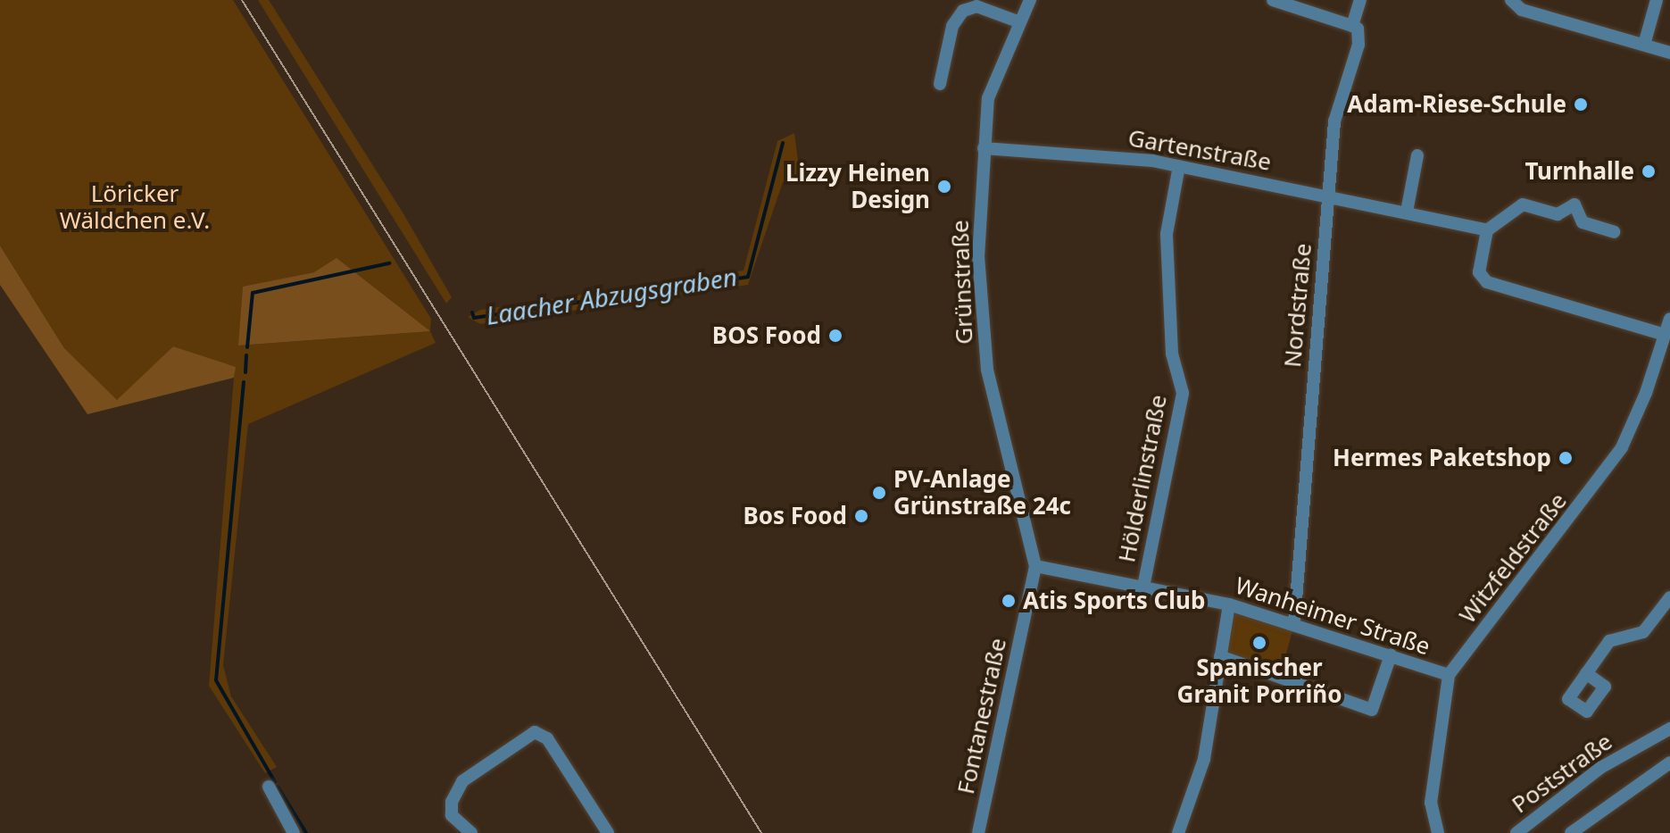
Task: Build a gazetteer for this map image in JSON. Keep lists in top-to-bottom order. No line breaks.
{"streets":{"street":["Gartenstraße","Grünstraße","Nordstraße","Hölderlinstraße","Witzfeldstraße","Wanheimer Straße","Fontanestraße","Poststraße"]},"crossings":[["Gartenstraße","Grünstraße"],["Gartenstraße","Nordstraße"],["Gartenstraße","Hölderlinstraße"],["Grünstraße","Wanheimer Straße"],["Grünstraße","Fontanestraße"],["Nordstraße","Wanheimer Straße"],["Hölderlinstraße","Wanheimer Straße"],["Witzfeldstraße","Wanheimer Straße"],["Wanheimer Straße","Fontanestraße"]],"water":["Laacher Abzugsgraben"],"parks":["Löricker Wäldchen e.V."],"places":["Adam-Riese-Schule","Turnhalle","Lizzy Heinen Design","BOS Food","Hermes Paketshop","PV-Anlage Grünstraße 24c","Bos Food","Atis Sports Club","Spanischer Granit Porriño"]}
